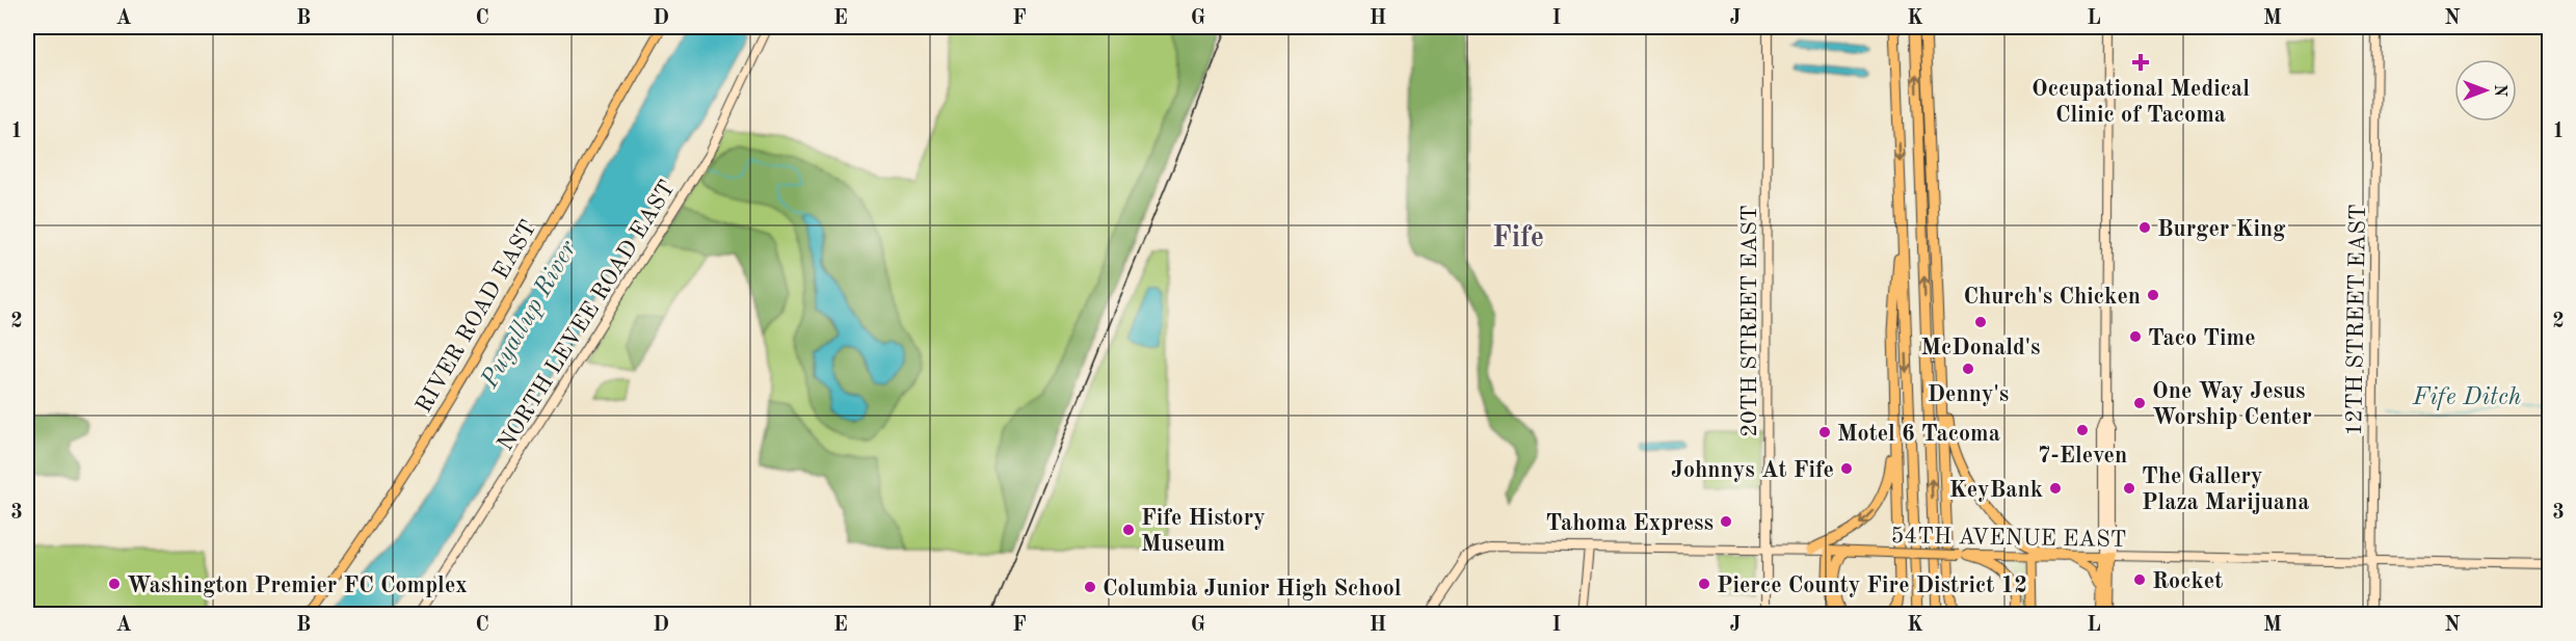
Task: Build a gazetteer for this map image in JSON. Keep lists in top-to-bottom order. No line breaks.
{"streets":{"main road":["NORTH LEVEE ROAD EAST","RIVER ROAD EAST","12TH STREET EAST","20TH STREET EAST","54TH AVENUE EAST"]},"crossings":[["12TH STREET EAST","54TH AVENUE EAST"],["20TH STREET EAST","54TH AVENUE EAST"]],"districts":["Fife"],"water":["Puyallup River","Fife Ditch"],"places":{"health":["Occupational Medical Clinic of Tacoma"],"other":["Burger King","Church's Chicken","McDonald's","Taco Time","Denny's","One Way Jesus Worship Center","7-Eleven","Motel 6 Tacoma","Johnnys At Fife","KeyBank","The Gallery Plaza Marijuana","Tahoma Express","Fife History Museum","Rocket","Washington Premier FC Complex","Pierce County Fire District 12","Columbia Junior High School"]},"north":"right","grid":{"columns":["A","B","C","D","E","F","G","H","I","J","K","L","M","N"],"rows":["1","2","3"]}}
